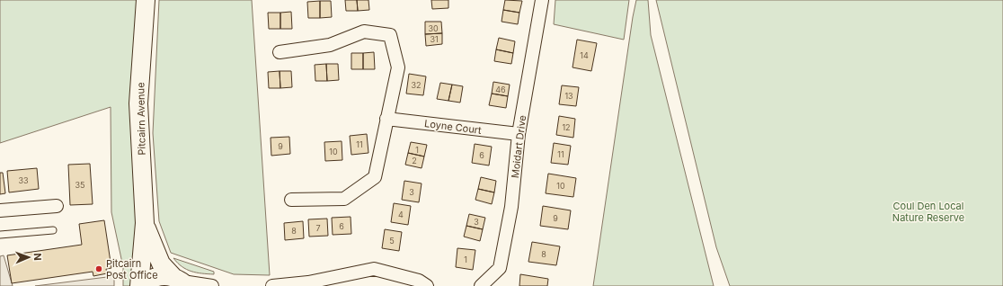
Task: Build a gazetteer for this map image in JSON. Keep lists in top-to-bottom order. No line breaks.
{"streets":{"street":["Pitcairn Avenue","Loyne Court","Moidart Drive"]},"crossings":[["Loyne Court","Moidart Drive"]],"parks":["Coul Den Local Nature Reserve"],"places":["Pitcairn Post Office"],"house_numbers":["30","31","14","32","46","13","12","11","9","1","10","11","6","2","33","35","10","3","4","9","3","6","7","8","5","8","1"],"north":"right"}
